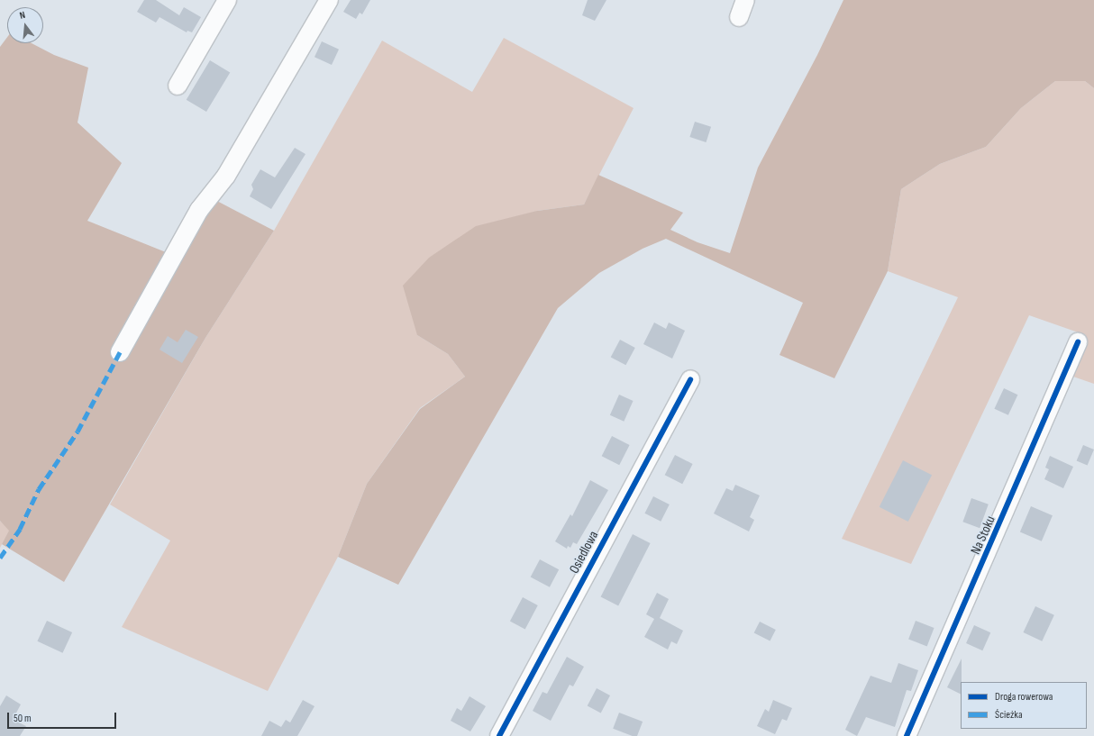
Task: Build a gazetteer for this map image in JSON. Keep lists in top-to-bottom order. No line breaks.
{"streets":{"street":["Na Stoku","Osiedlowa"]},"legend":["Droga rowerowa","Ścieżka"],"scale_bar":"50 m","north":"top"}
